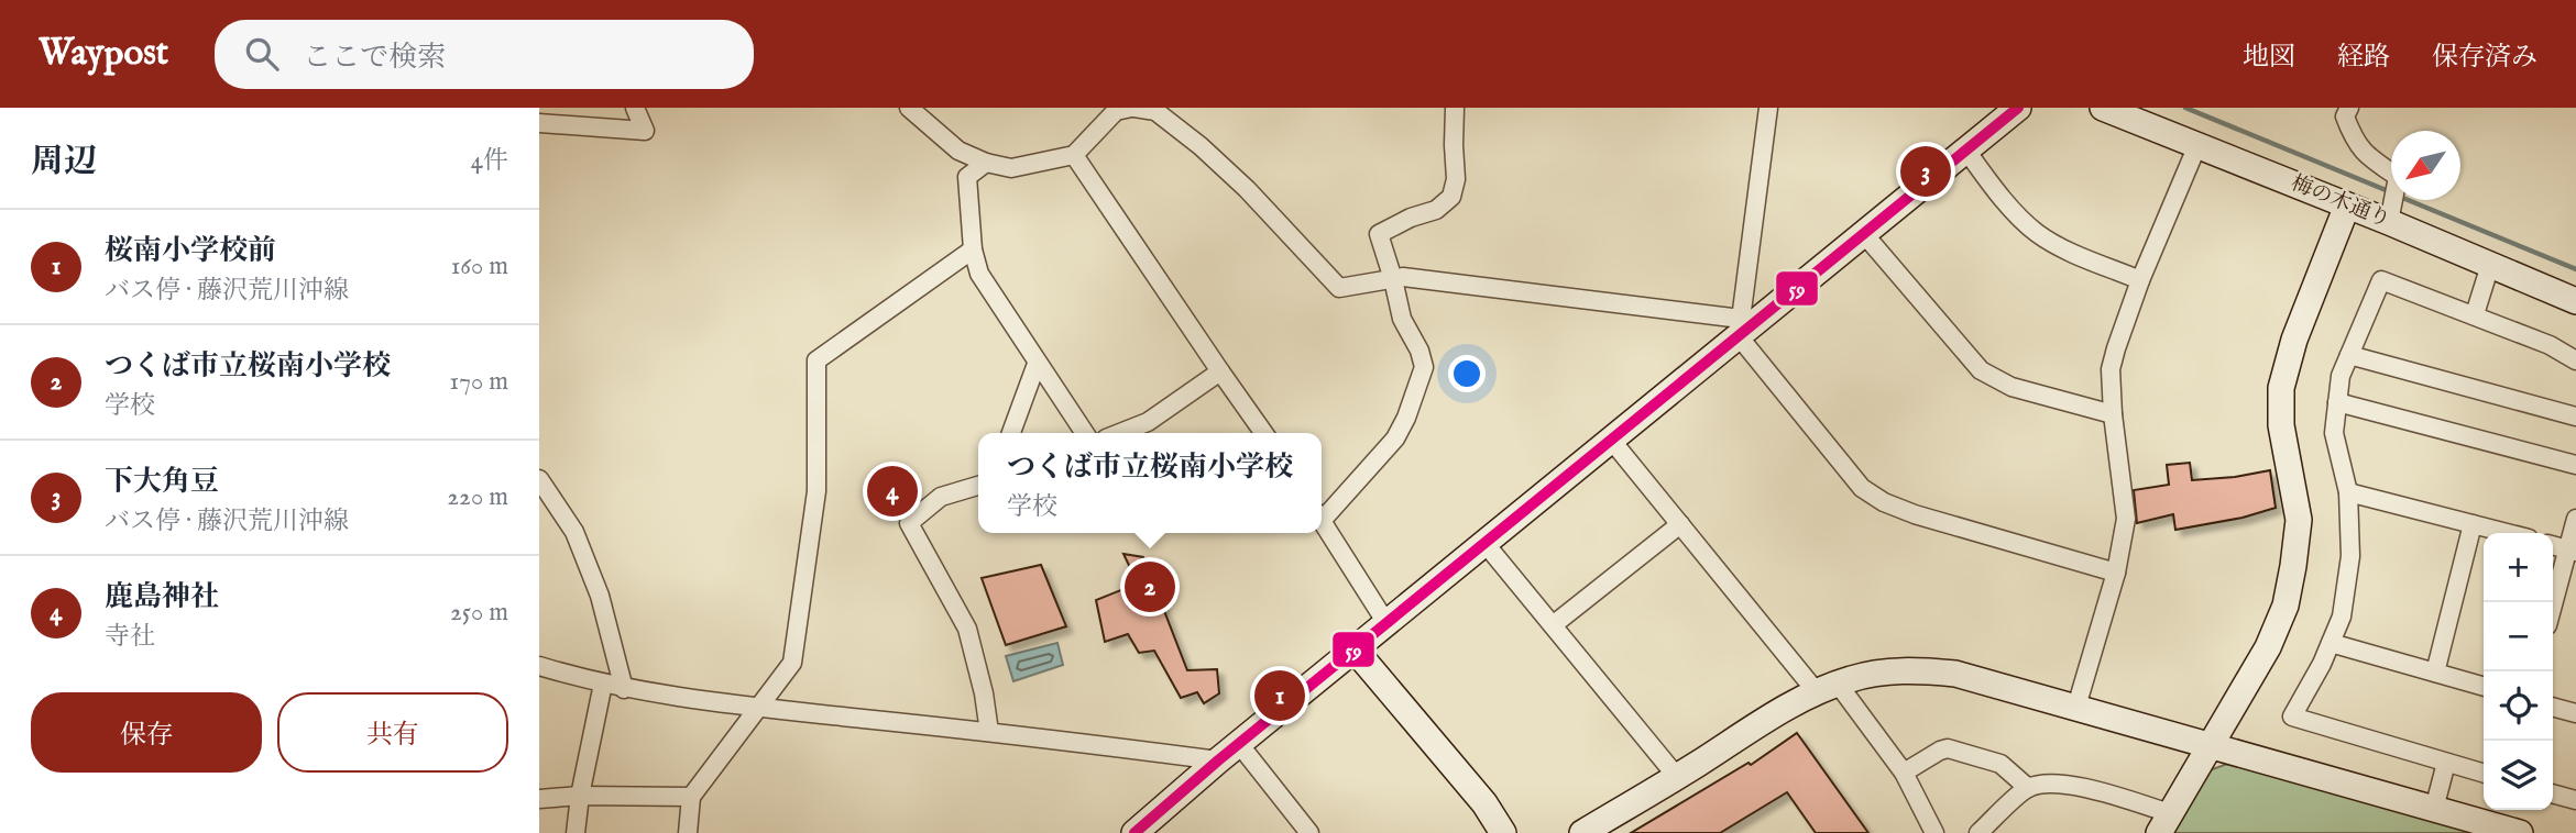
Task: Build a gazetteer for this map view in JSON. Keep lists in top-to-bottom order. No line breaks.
{"streets":{"street":["梅の木通り"]},"lines":["transit line 59"],"north":"bottom left","page":{"header":"Waypost","search":"ここで検索","nav":["地図","経路","保存済み"],"heading":["周辺","4件"],"pins":["3","4","2","1"],"list":[{"mark":"1","name":"桜南小学校前","note":"バス停 · 藤沢荒川沖線","value":"160 m"},{"mark":"2","name":"つくば市立桜南小学校","note":"学校","value":"170 m"},{"mark":"3","name":"下大角豆","note":"バス停 · 藤沢荒川沖線","value":"220 m"},{"mark":"4","name":"鹿島神社","note":"寺社","value":"250 m"}],"popup":["つくば市立桜南小学校","学校"],"map_buttons":["+","−"],"buttons":["保存","共有"]}}
